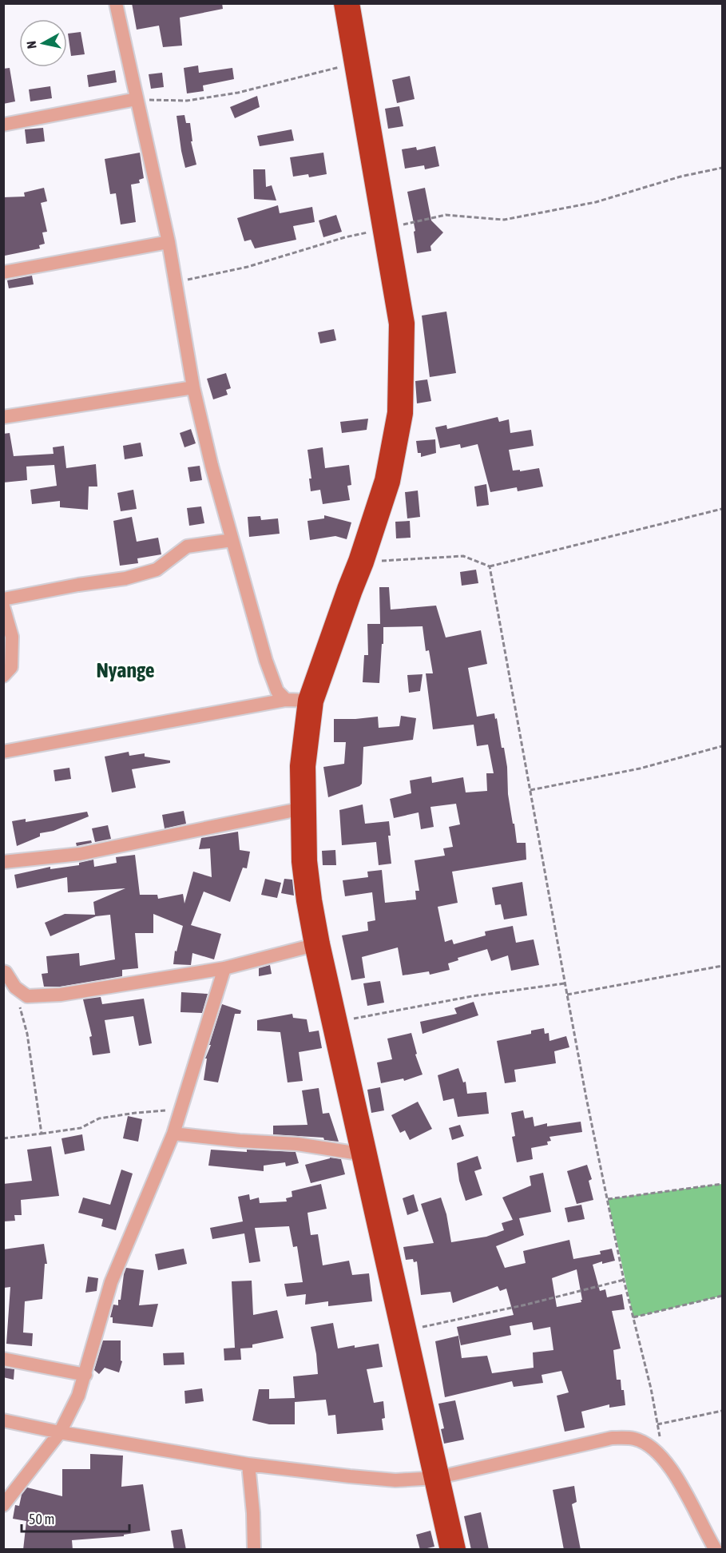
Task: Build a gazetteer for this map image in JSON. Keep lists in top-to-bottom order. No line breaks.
{"districts":["Nyange"],"scale_bar":"50 m","north":"left"}
